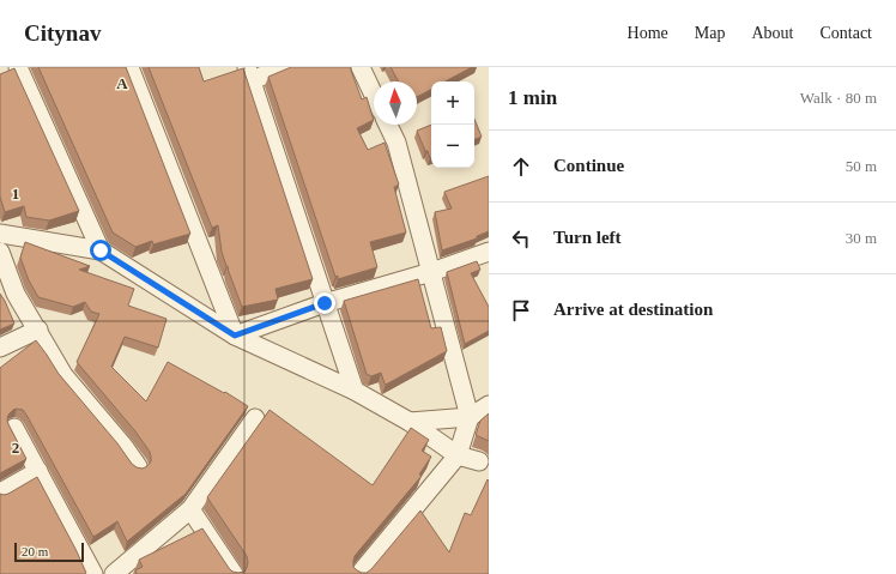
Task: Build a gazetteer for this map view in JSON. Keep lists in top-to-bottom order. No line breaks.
{"scale_bar":"20 m","north":"top","page":{"header":"Citynav","nav":["Home","Map","About","Contact"],"heading":["1 min","Walk · 80 m"],"map_buttons":["+","−"],"list":[["Continue","50 m"],["Turn left","30 m"],"Arrive at destination"],"scale":"20 m"},"grid":{"columns":["A"],"rows":["1","2"]}}
